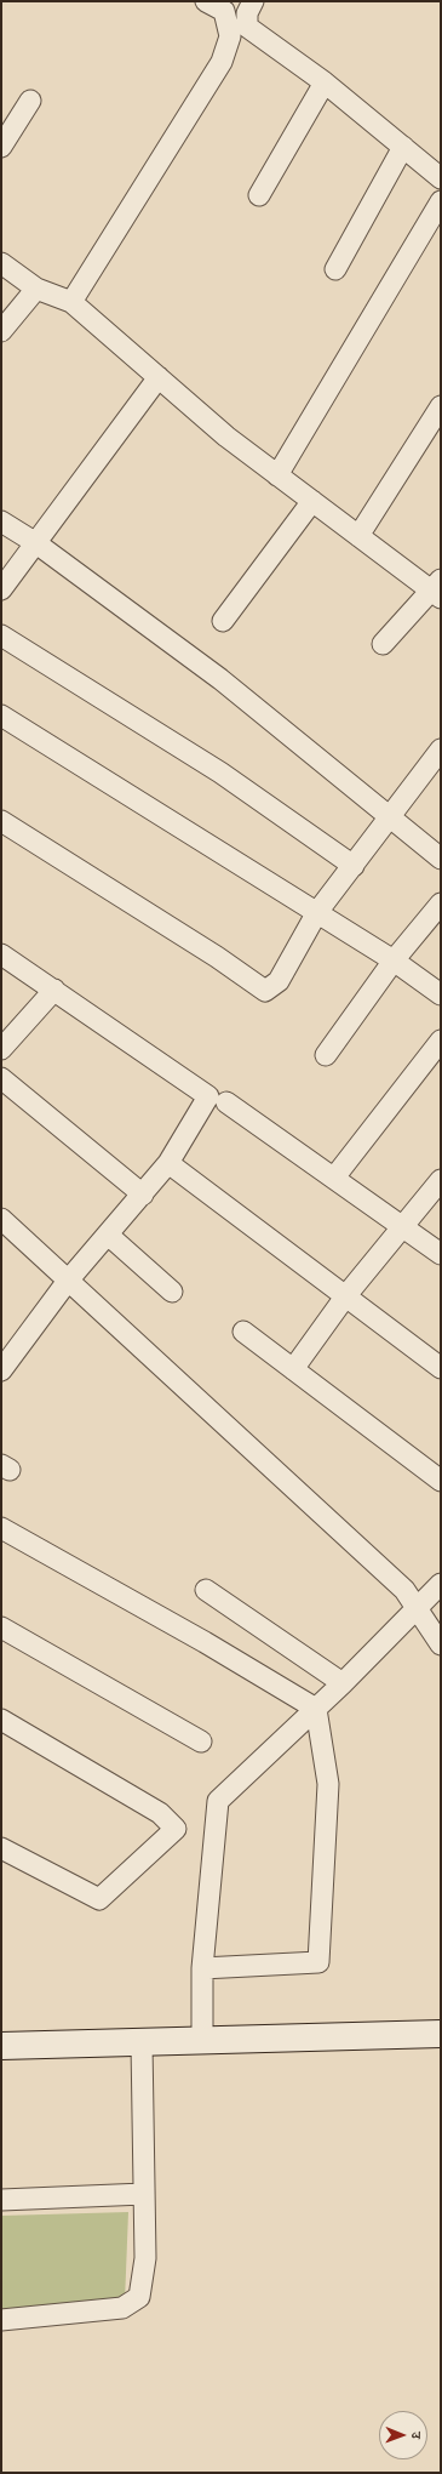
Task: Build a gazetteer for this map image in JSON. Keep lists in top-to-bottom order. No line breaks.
{"north":"right"}
